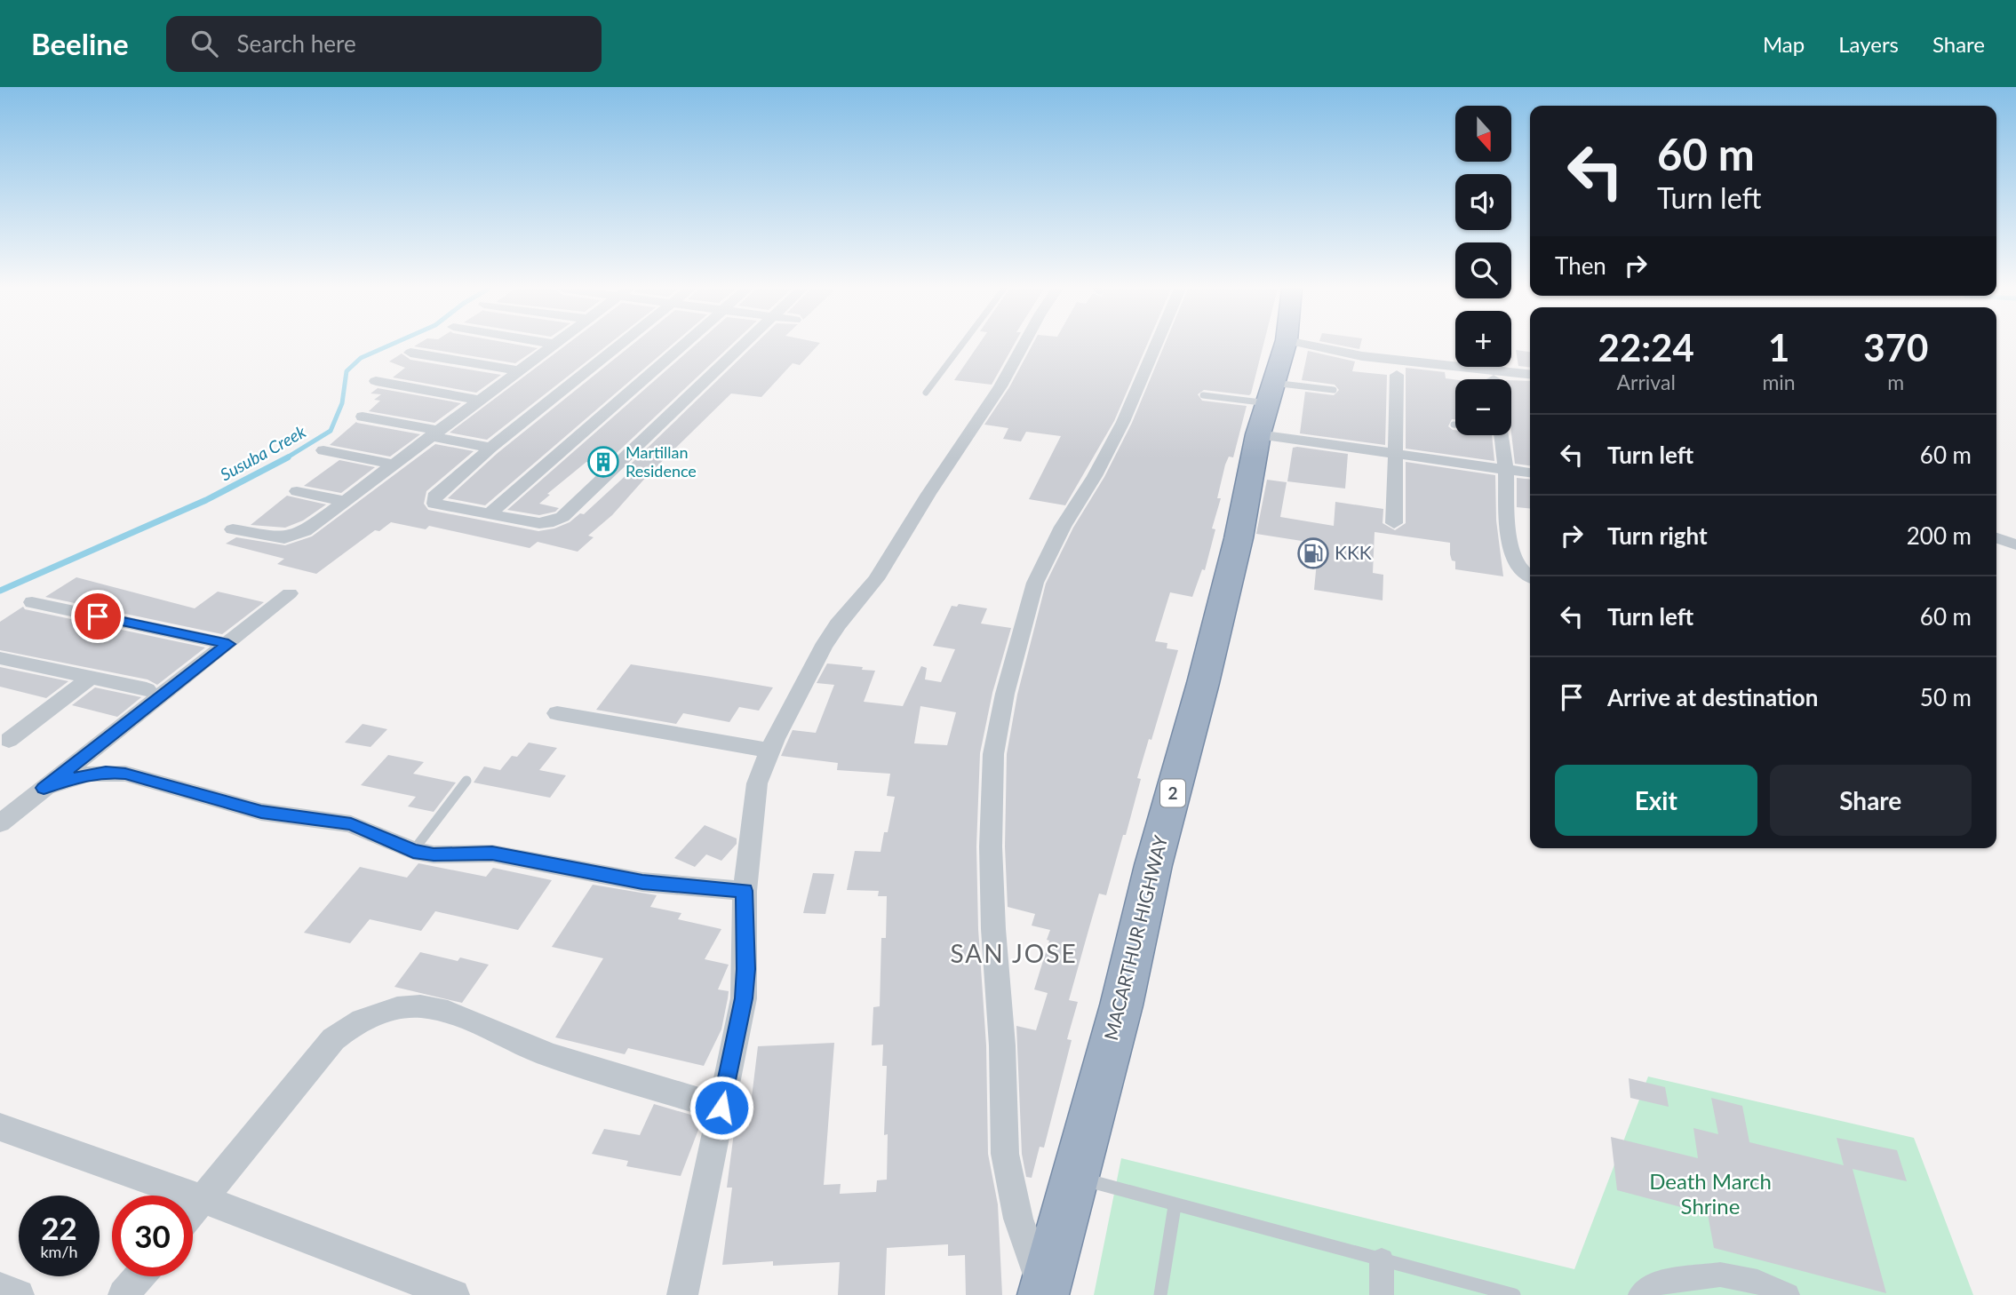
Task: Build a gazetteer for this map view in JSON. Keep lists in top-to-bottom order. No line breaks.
{"streets":{"highway":["2","MACARTHUR HIGHWAY"]},"districts":["SAN JOSE"],"water":["Susuba Creek"],"parks":["Death March Shrine"],"places":{"building":["Martillan Residence"],"fuel station":["KKK"]},"north":"bottom","page":{"header":"Beeline","search":"Search here","nav":["Map","Layers","Share"],"map_buttons":["+","−"],"turn":["60 m","Turn left"],"then":"Then","eta":["22:24","Arrival","1","min","370","m"],"list":[{"name":"Turn left","value":"60 m"},{"name":"Turn right","value":"200 m"},{"name":"Turn left","value":"60 m"},{"name":"Arrive at destination","value":"50 m"}],"buttons":["Exit","Share"],"speed":"22 km/h","limit":"30"}}
